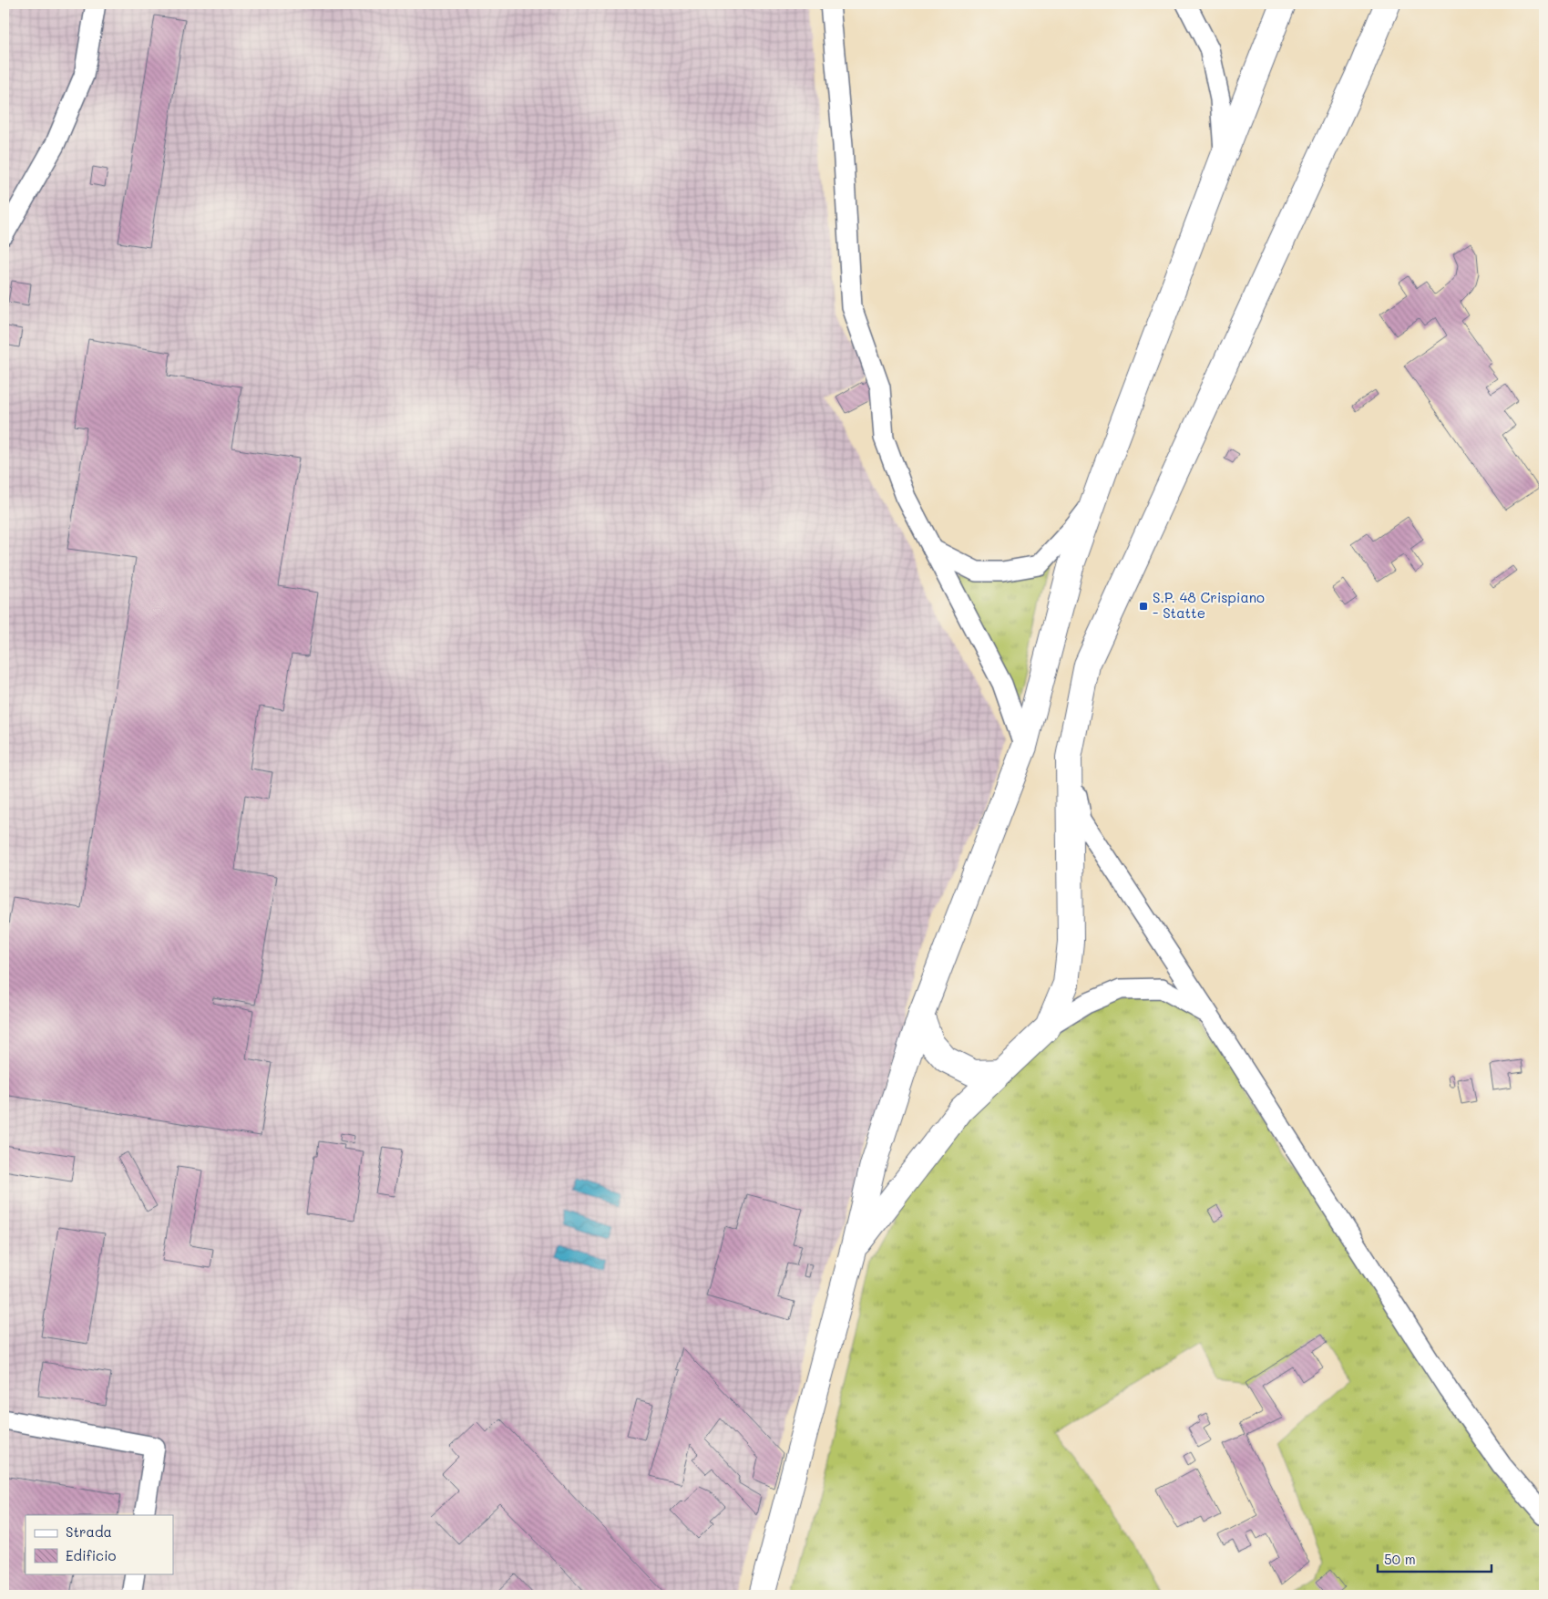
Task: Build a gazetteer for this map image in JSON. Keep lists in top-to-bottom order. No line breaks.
{"places":{"transit":["S.P. 48 Crispiano - Statte"]},"legend":["Strada","Edificio"],"scale_bar":"50 m"}
